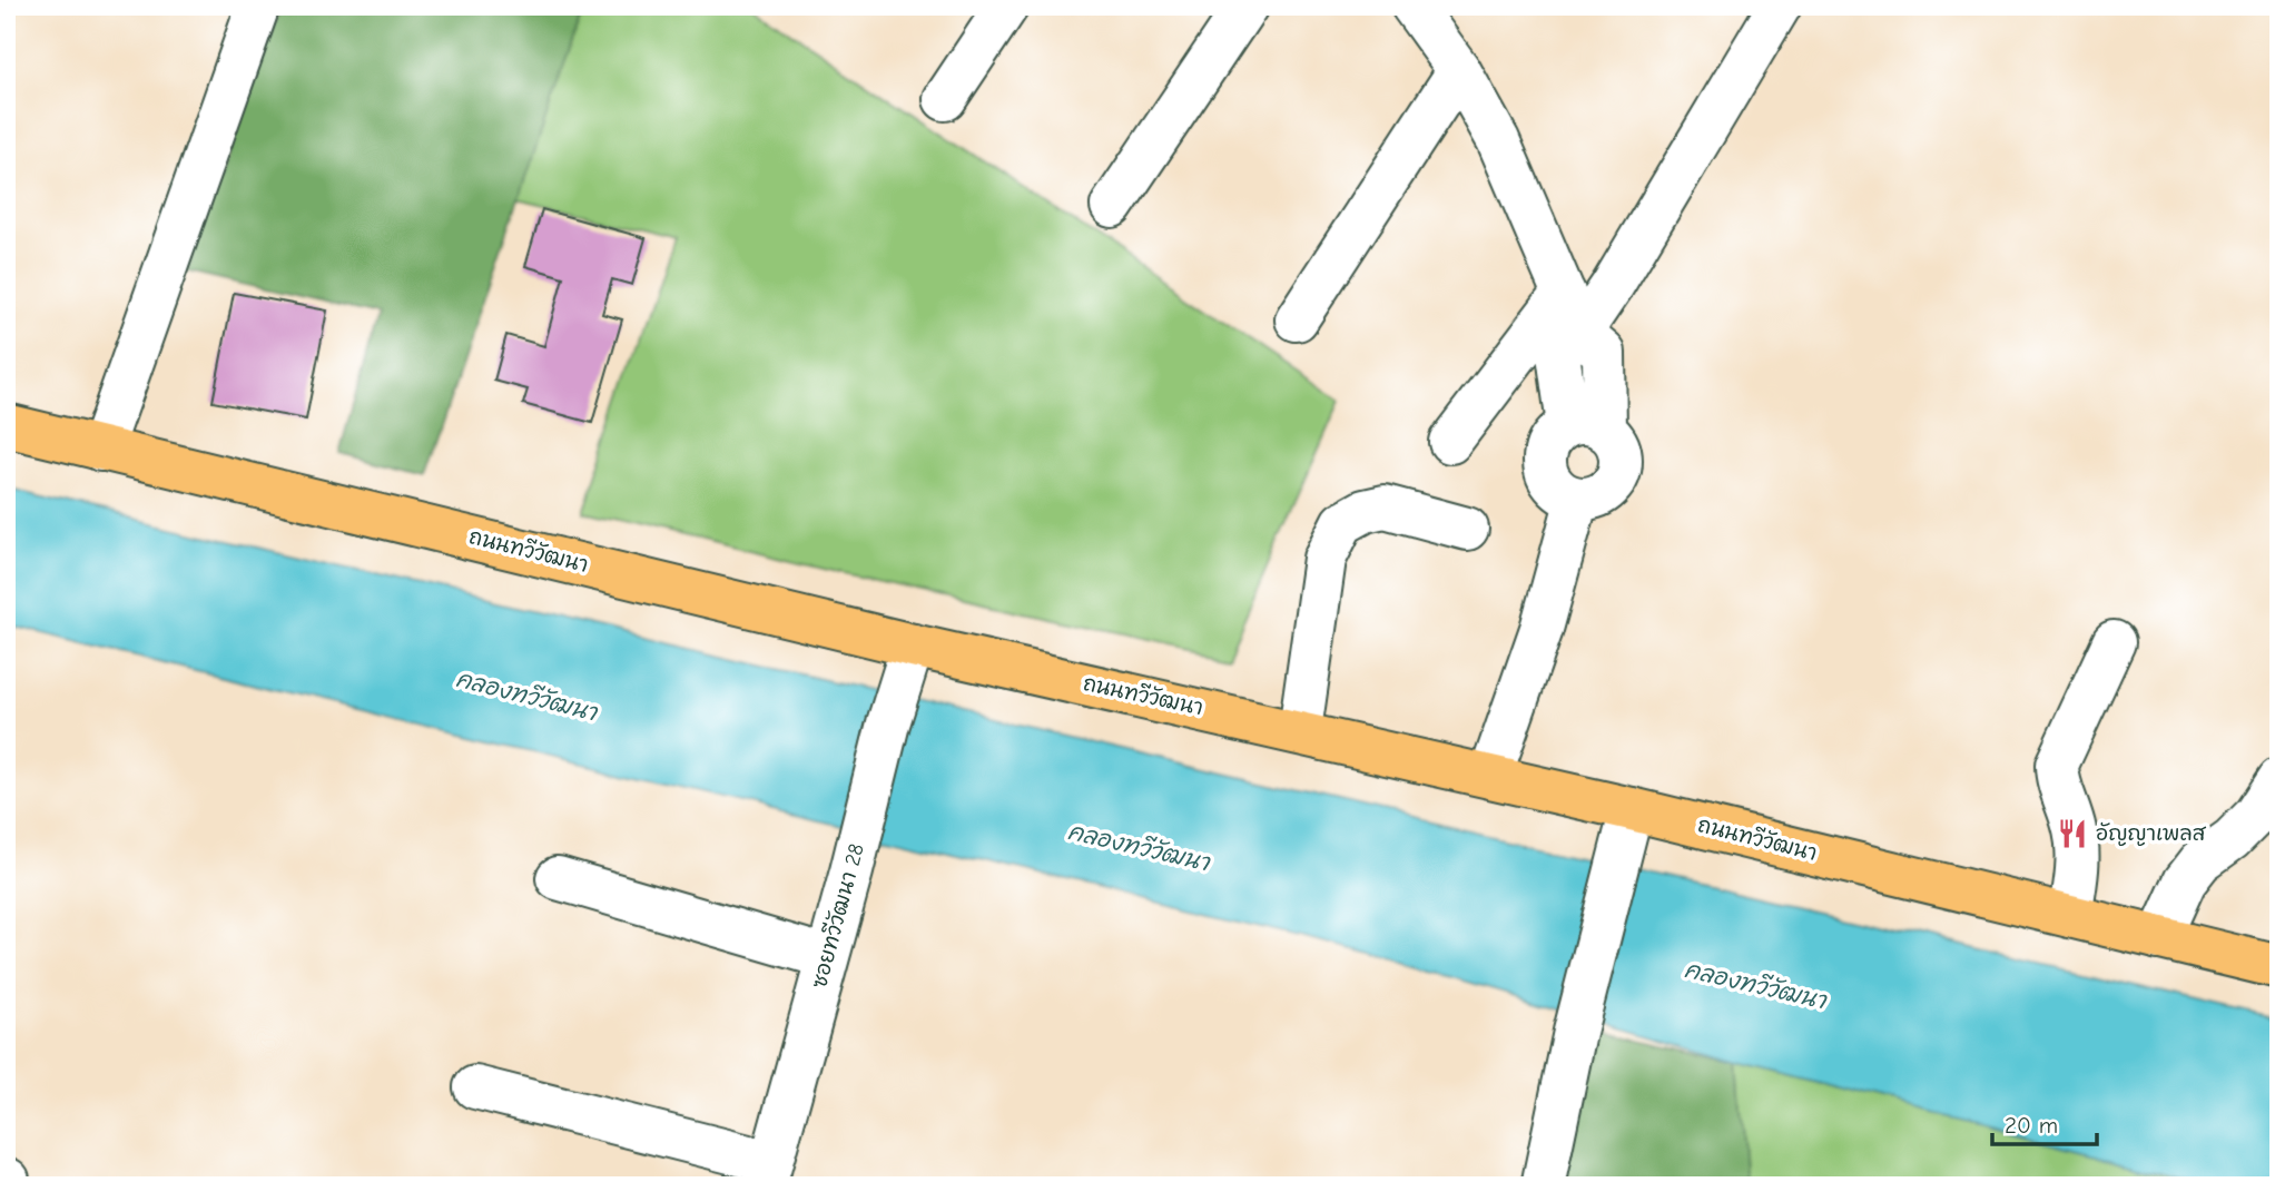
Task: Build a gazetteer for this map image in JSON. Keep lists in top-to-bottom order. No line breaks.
{"streets":{"main road":["ถนนทวีวัฒนา"],"street":["ซอยทวีวัฒนา 28"]},"crossings":[["ถนนทวีวัฒนา","ซอยทวีวัฒนา 28"]],"water":["คลองทวีวัฒนา"],"places":{"restaurant":["อัญญาเพลส"]},"scale_bar":"20 m"}
